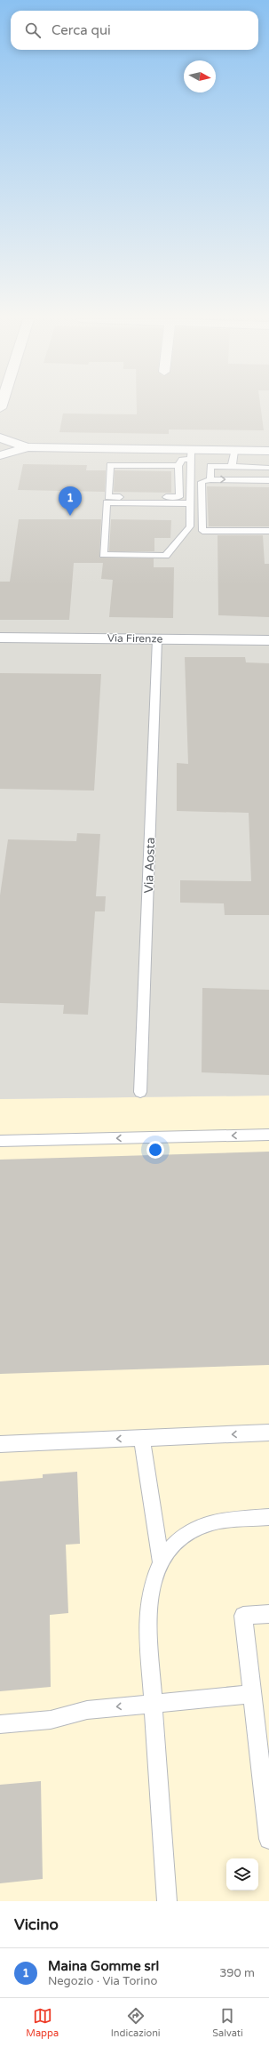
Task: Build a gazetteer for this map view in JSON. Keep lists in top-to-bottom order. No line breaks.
{"streets":{"street":["Via Firenze"],"lane":["Via Aosta"]},"crossings":[["Via Firenze","Via Aosta"]],"north":"right","page":{"search":"Cerca qui","pins":"1","heading":"Vicino","list":[{"mark":"1","name":"Maina Gomme srl","note":"Negozio · Via Torino","value":"390 m"}],"nav":["Mappa","Indicazioni","Salvati"]}}
